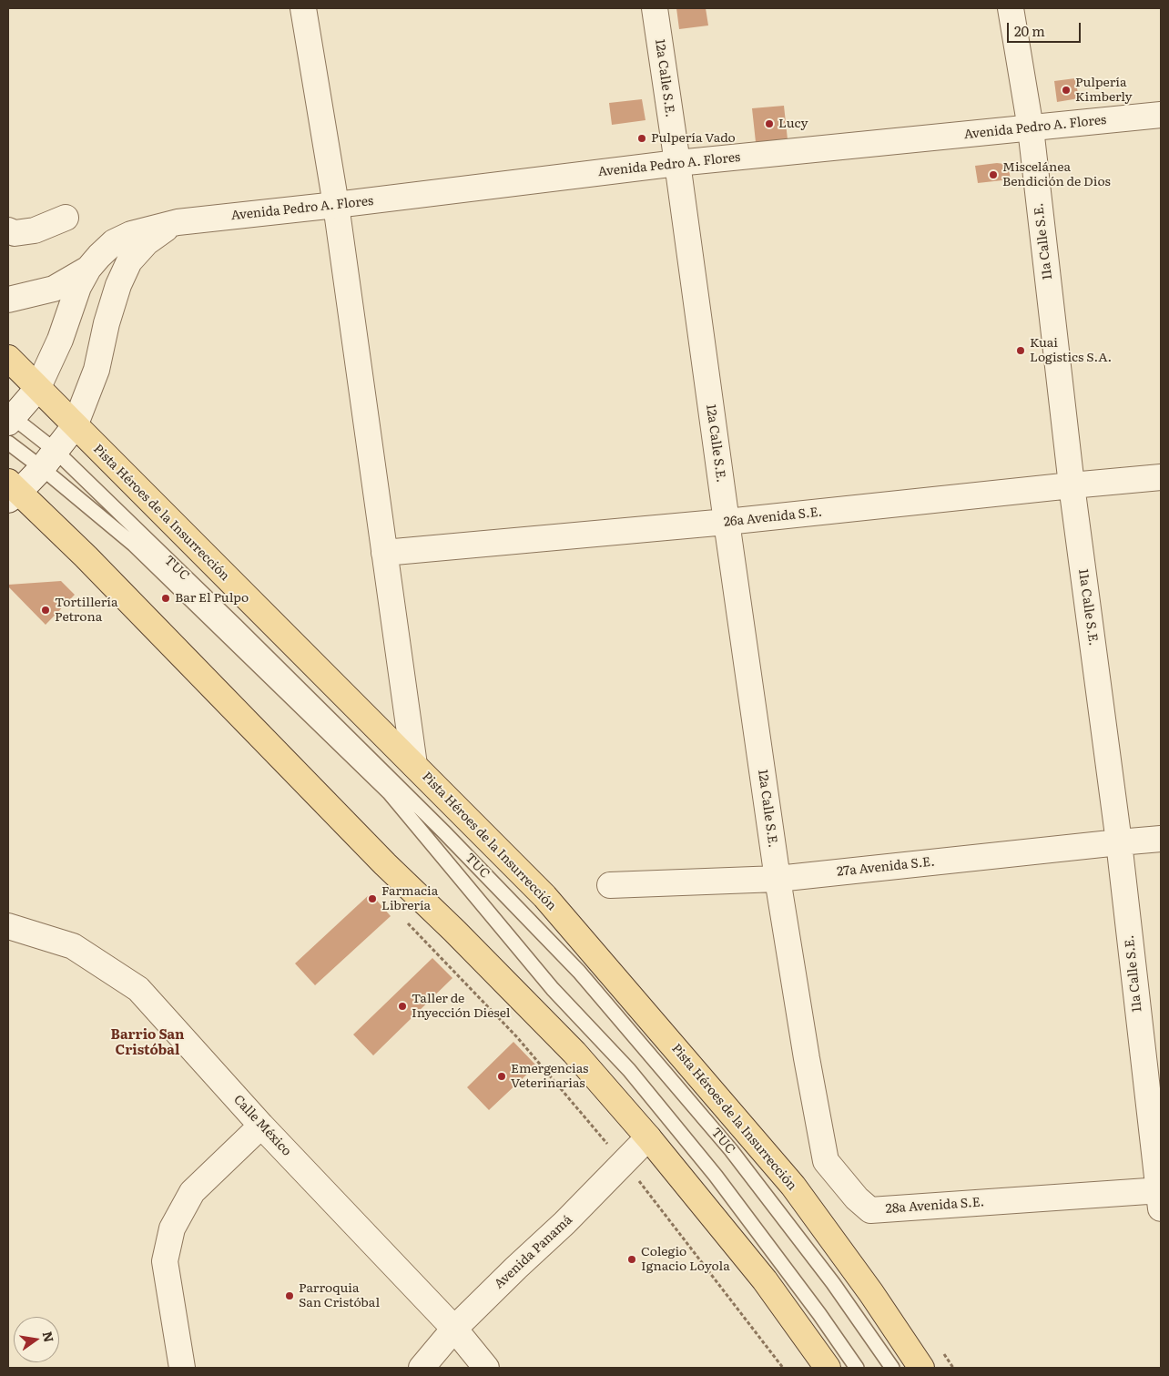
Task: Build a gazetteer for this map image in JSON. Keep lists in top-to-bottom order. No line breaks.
{"streets":{"main road":["Pista Héroes de la Insurrección"],"street":["12a Calle S.E.","Avenida Pedro A. Flores","11a Calle S.E.","26a Avenida S.E.","27a Avenida S.E.","Calle México","28a Avenida S.E.","Avenida Panamá"],"lane":["TUC"]},"crossings":[["12a Calle S.E.","Avenida Pedro A. Flores"],["12a Calle S.E.","26a Avenida S.E."],["12a Calle S.E.","27a Avenida S.E."],["12a Calle S.E.","28a Avenida S.E."],["Avenida Pedro A. Flores","11a Calle S.E."],["11a Calle S.E.","26a Avenida S.E."],["11a Calle S.E.","27a Avenida S.E."],["11a Calle S.E.","28a Avenida S.E."],["27a Avenida S.E.","28a Avenida S.E."],["Calle México","Avenida Panamá"]],"districts":["Barrio San Cristóbal"],"places":["Pulpería Kimberly","Lucy","Pulpería Vado","Miscelánea Bendición de Dios","Kuai Logistics S.A.","Bar El Pulpo","Tortillería Petrona","Farmacia Librería","Taller de Inyección Diesel","Emergencias Veterinarias","Colegio Ignacio Loyola","Parroquia San Cristóbal"],"scale_bar":"20 m","north":"right"}
